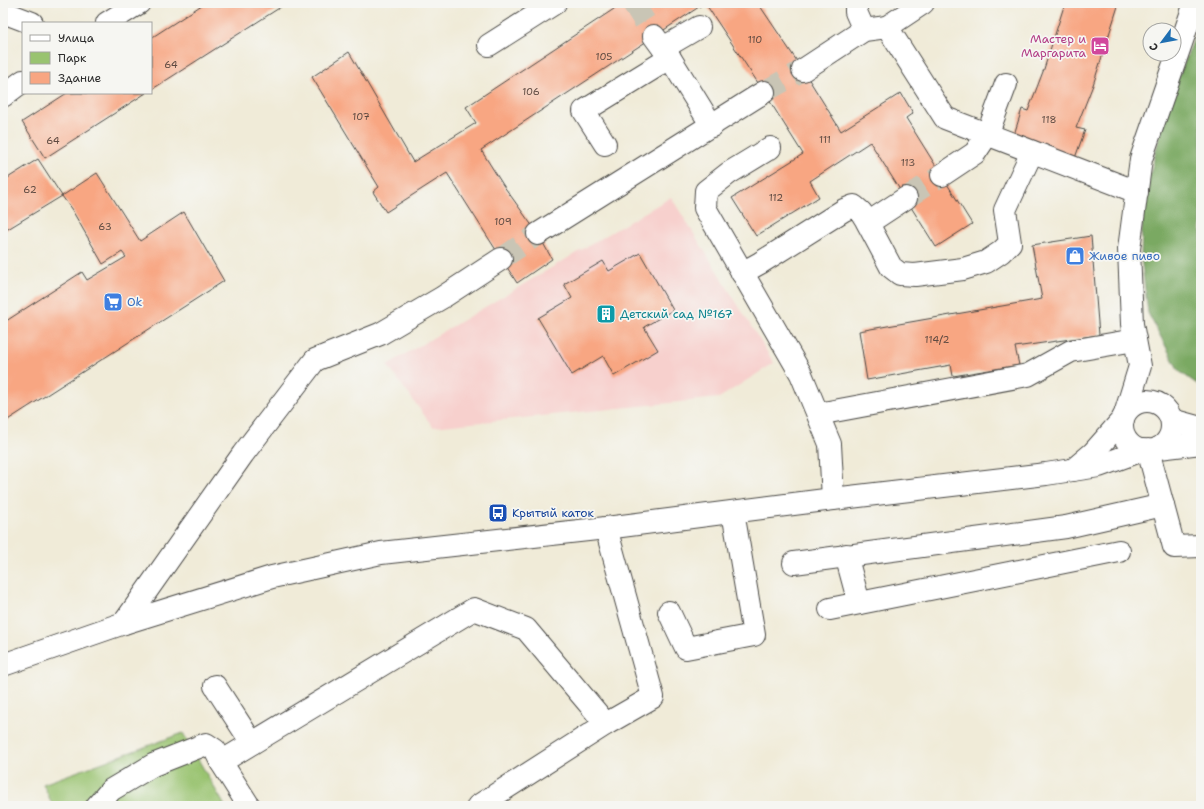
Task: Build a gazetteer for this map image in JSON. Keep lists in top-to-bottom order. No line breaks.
{"places":{"hotel":["Мастер и Маргарита"],"shop":["Живое пиво"],"supermarket":["Ok"],"building":["Детский сад №167"],"bus stop":["Крытый каток"]},"house_numbers":["110","105","64","106","107","118","111","64","113","62","112","109","63","114/2"],"legend":["Улица","Парк","Здание"],"north":"bottom left"}
